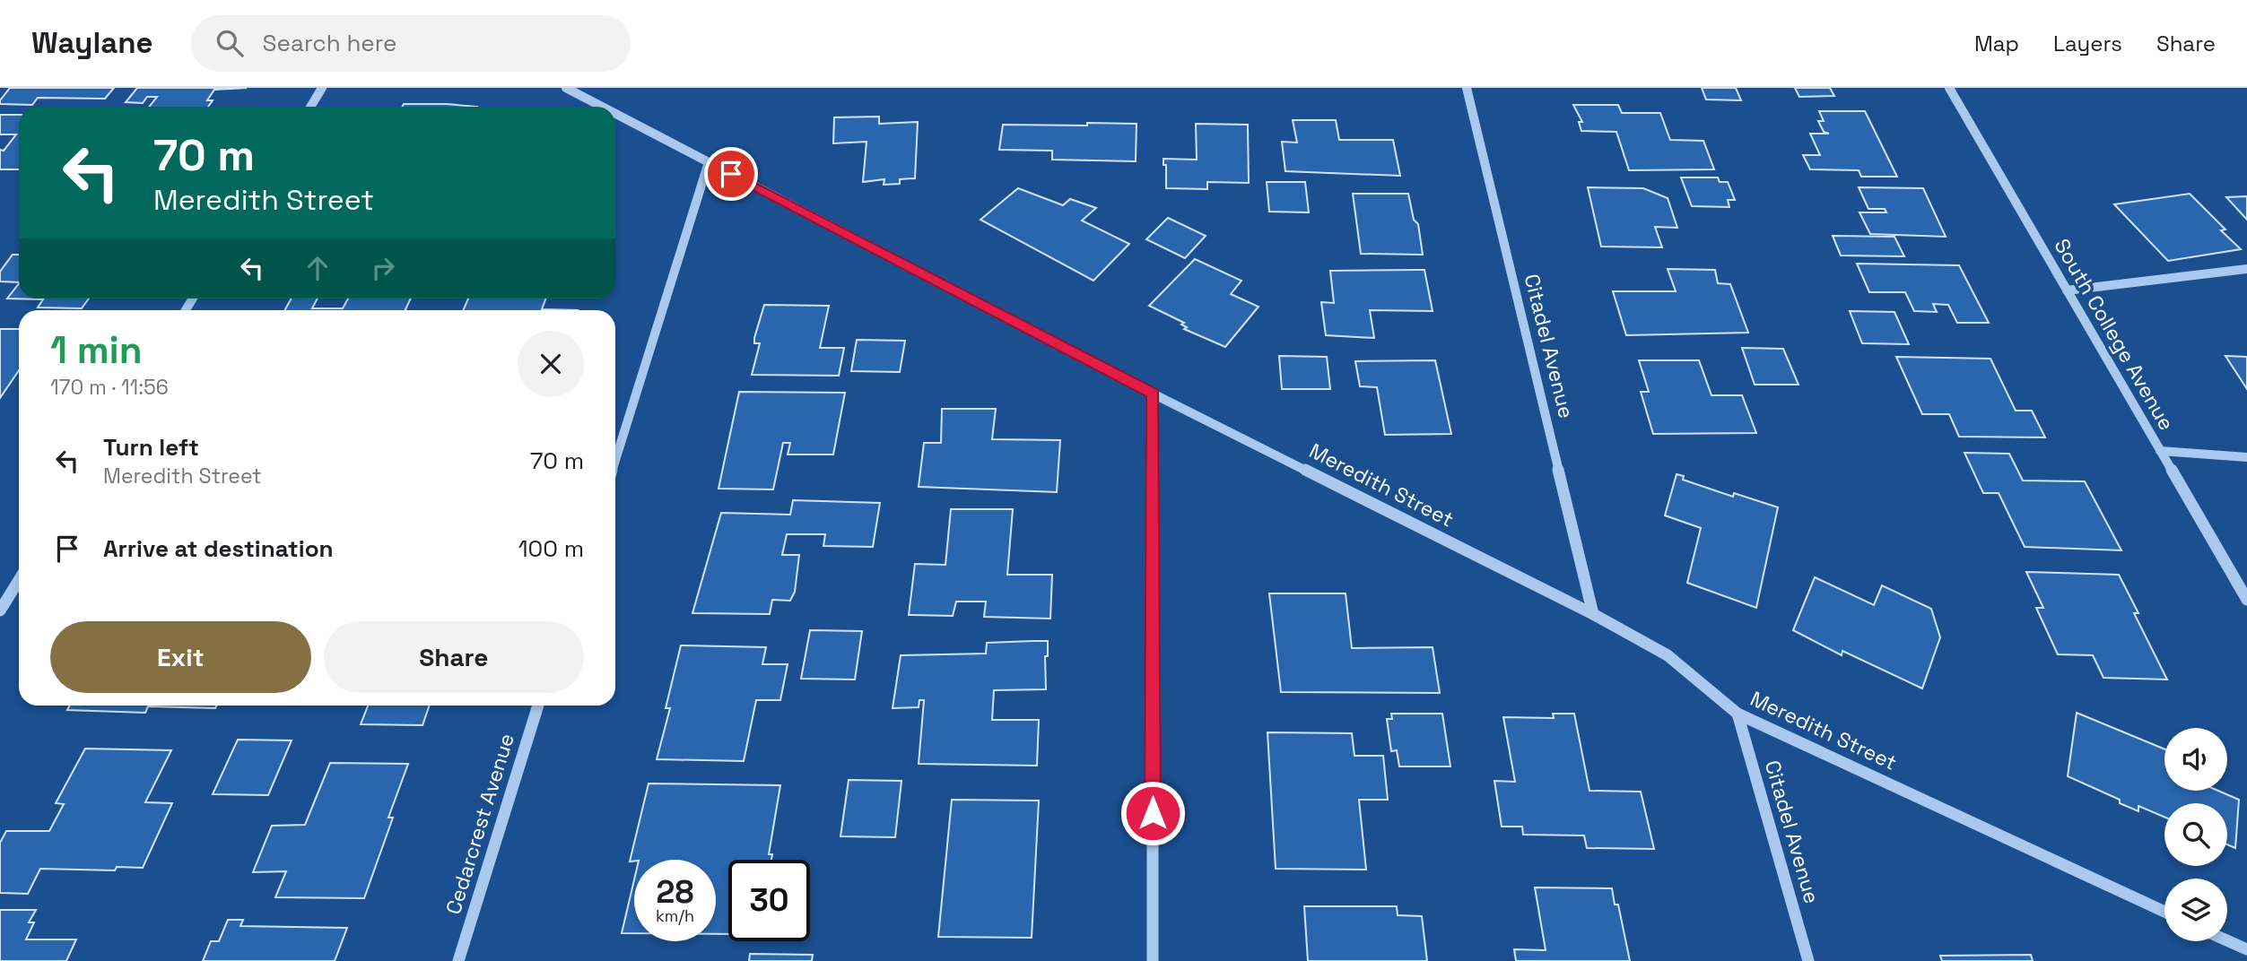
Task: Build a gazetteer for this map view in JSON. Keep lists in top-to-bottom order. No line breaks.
{"streets":{"street":["South College Avenue","Citadel Avenue","Meredith Street","Cedarcrest Avenue"]},"crossings":[["Citadel Avenue","Meredith Street"]],"page":{"header":"Waylane","search":"Search here","nav":["Map","Layers","Share"],"turn":["70 m","Meredith Street"],"heading":["1 min","170 m · 11:56"],"list":[{"name":"Turn left","note":"Meredith Street","value":"70 m"},{"name":"Arrive at destination","value":"100 m"}],"buttons":["Exit","Share"],"speed":"28 km/h","limit":"30"}}
